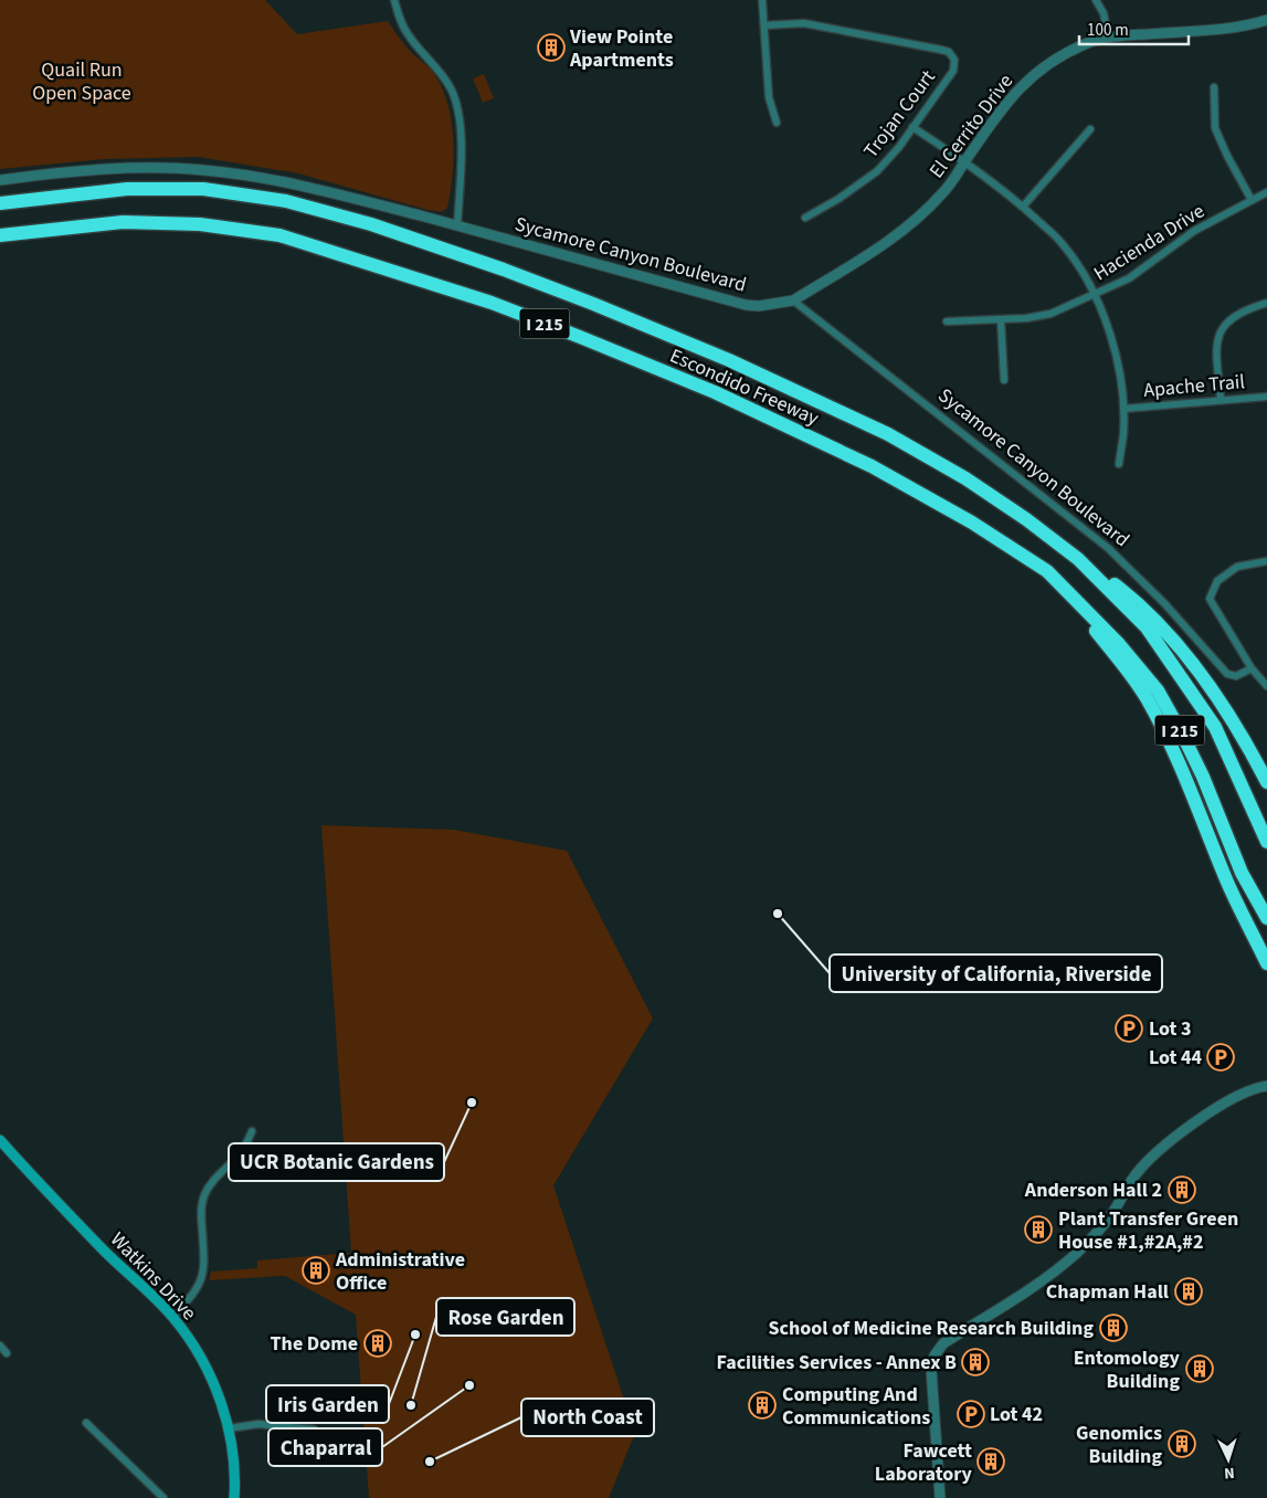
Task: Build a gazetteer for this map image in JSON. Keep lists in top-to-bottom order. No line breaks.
{"streets":{"highway":["I 215","Escondido Freeway"],"main road":["Watkins Drive"],"street":["Trojan Court","El Cerrito Drive","Hacienda Drive","Sycamore Canyon Boulevard","Apache Trail"]},"crossings":[["El Cerrito Drive","Sycamore Canyon Boulevard"]],"parks":["Quail Run Open Space"],"places":{"building":["View Pointe Apartments","Anderson Hall 2","Plant Transfer Green House #1,#2A,#2","Administrative Office","Chapman Hall","School of Medicine Research Building","The Dome","Facilities Services - Annex B","Entomology Building","Computing And Communications","Genomics Building","Fawcett Laboratory"],"other":["University of California, Riverside","UCR Botanic Gardens","Iris Garden","Chaparral","Rose Garden","North Coast"],"parking":["Lot 3","Lot 44","Lot 42"]},"scale_bar":"100 m","north":"bottom"}
